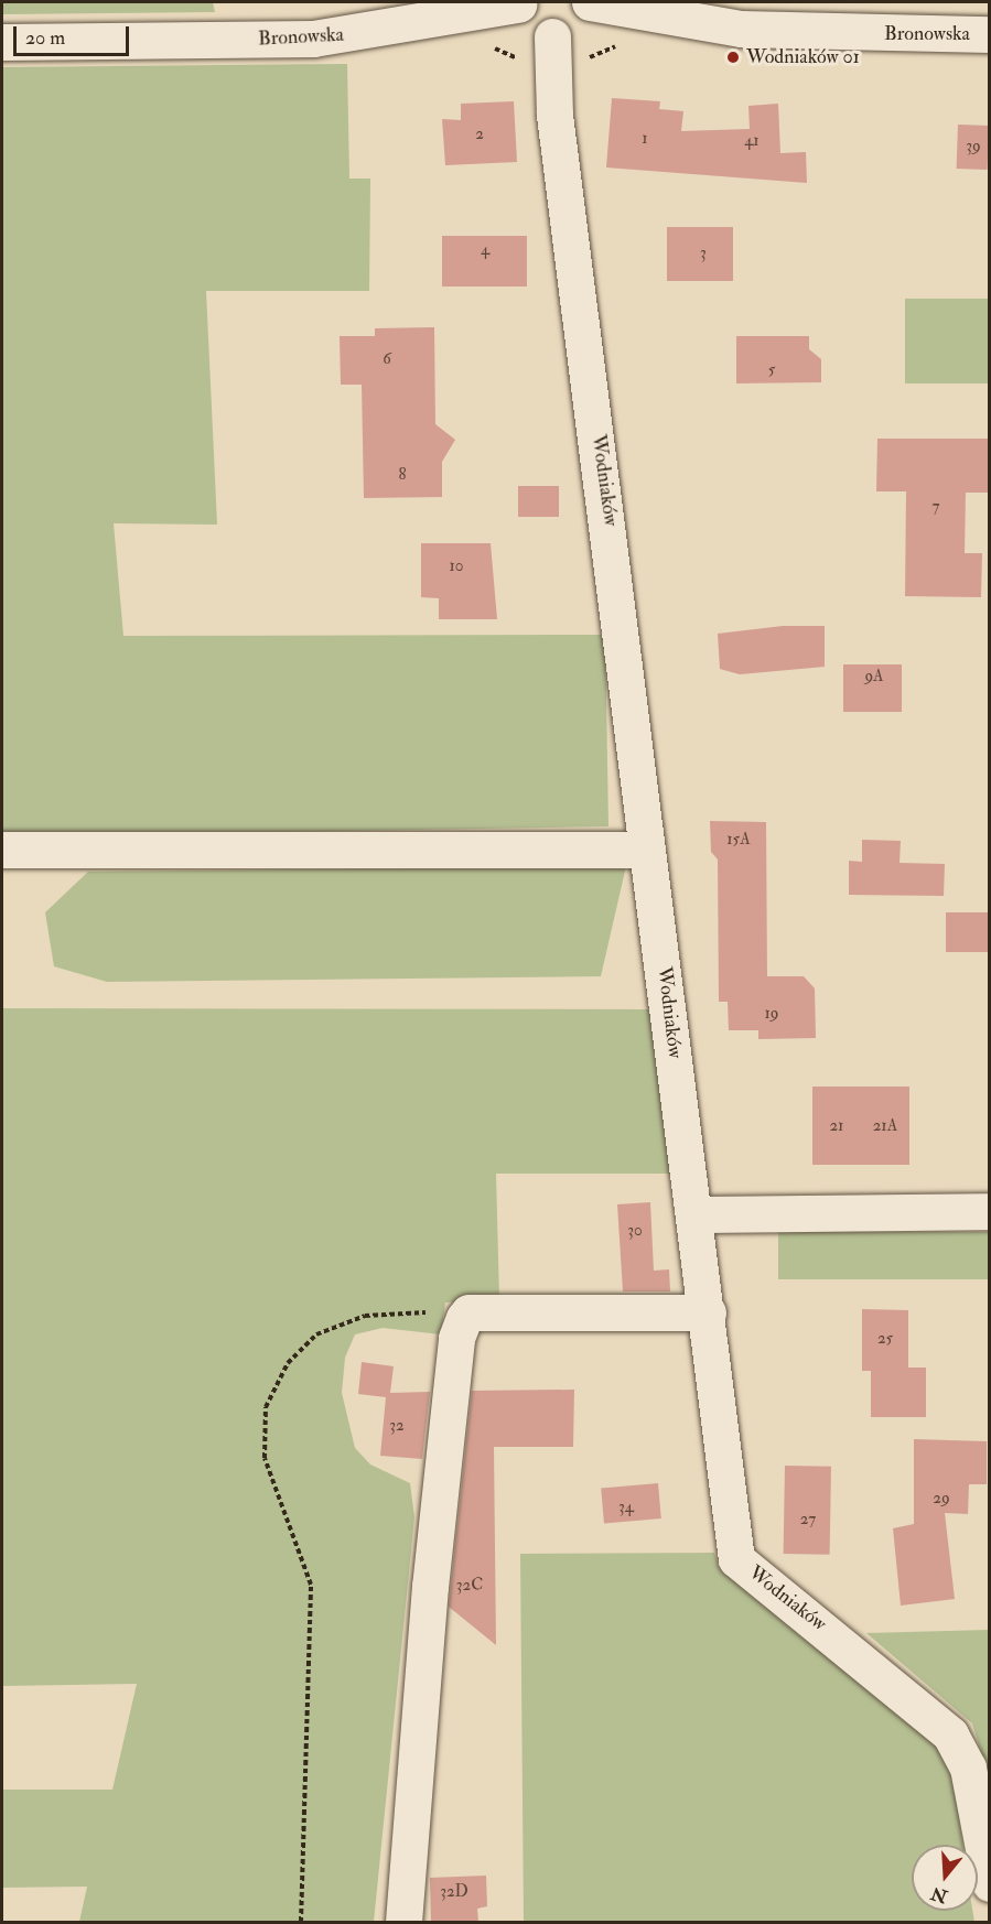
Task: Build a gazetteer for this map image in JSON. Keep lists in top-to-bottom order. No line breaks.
{"streets":{"street":["Bronowska","Wodniaków"]},"crossings":[["Bronowska","Wodniaków"]],"places":["Wodniaków 01"],"house_numbers":["2","1","41","39","4","3","6","5","8","7","10","9A","15A","19","21","21A","30","25","32","29","34","27","32C","32D"],"scale_bar":"20 m","north":"bottom"}
